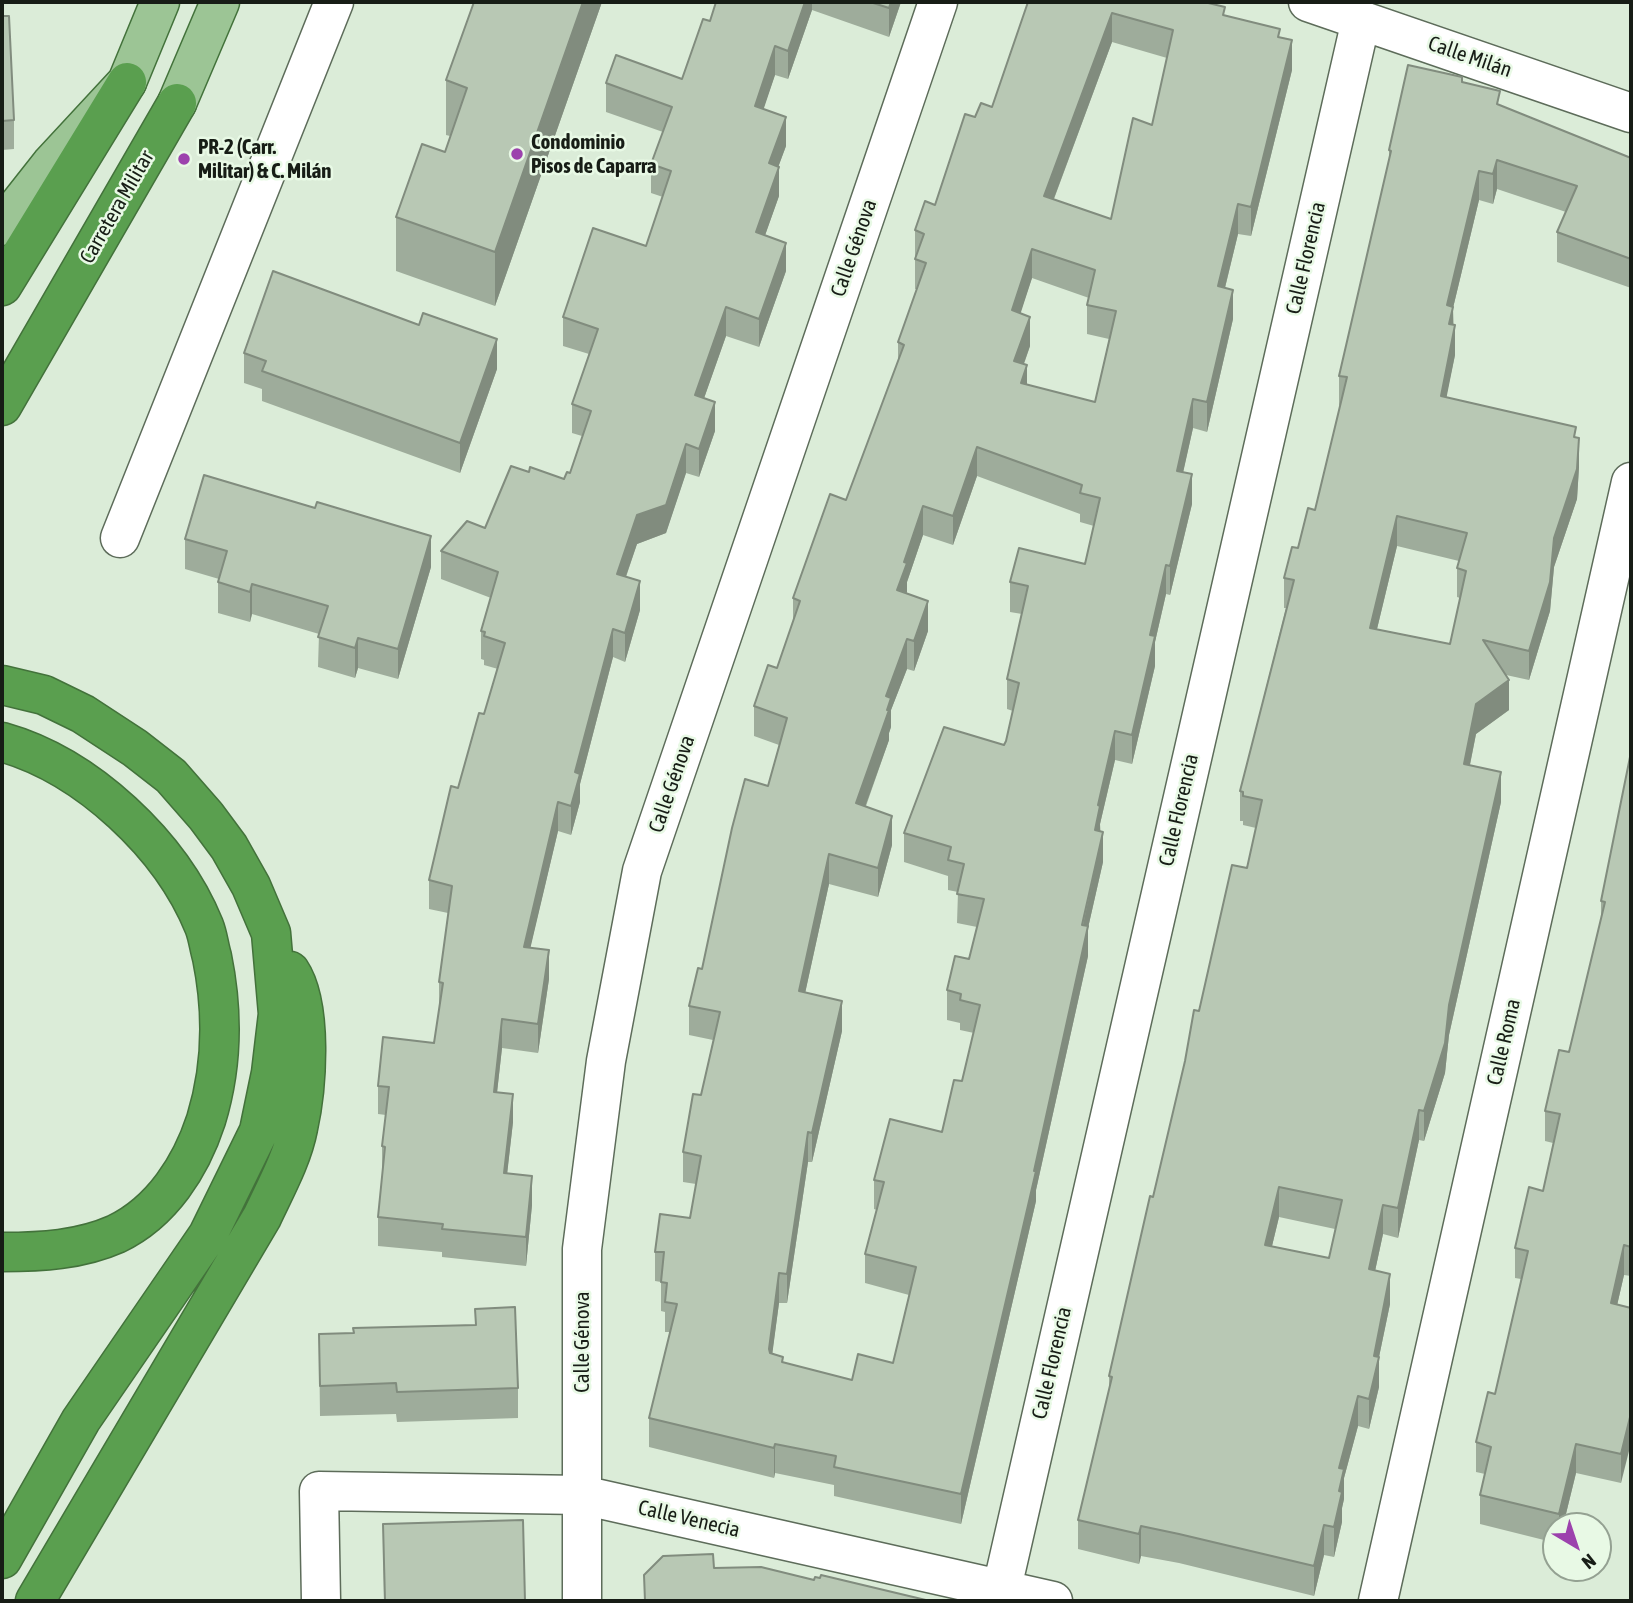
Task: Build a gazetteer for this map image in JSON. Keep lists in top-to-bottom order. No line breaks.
{"streets":{"highway":["Carretera Militar"],"street":["Calle Milán","Calle Génova","Calle Florencia","Calle Roma","Calle Venecia"]},"crossings":[["Calle Milán","Calle Florencia"],["Calle Génova","Calle Venecia"],["Calle Florencia","Calle Venecia"]],"places":["Condominio Pisos de Caparra","PR-2 (Carr. Militar) & C. Milán"],"north":"bottom right"}
